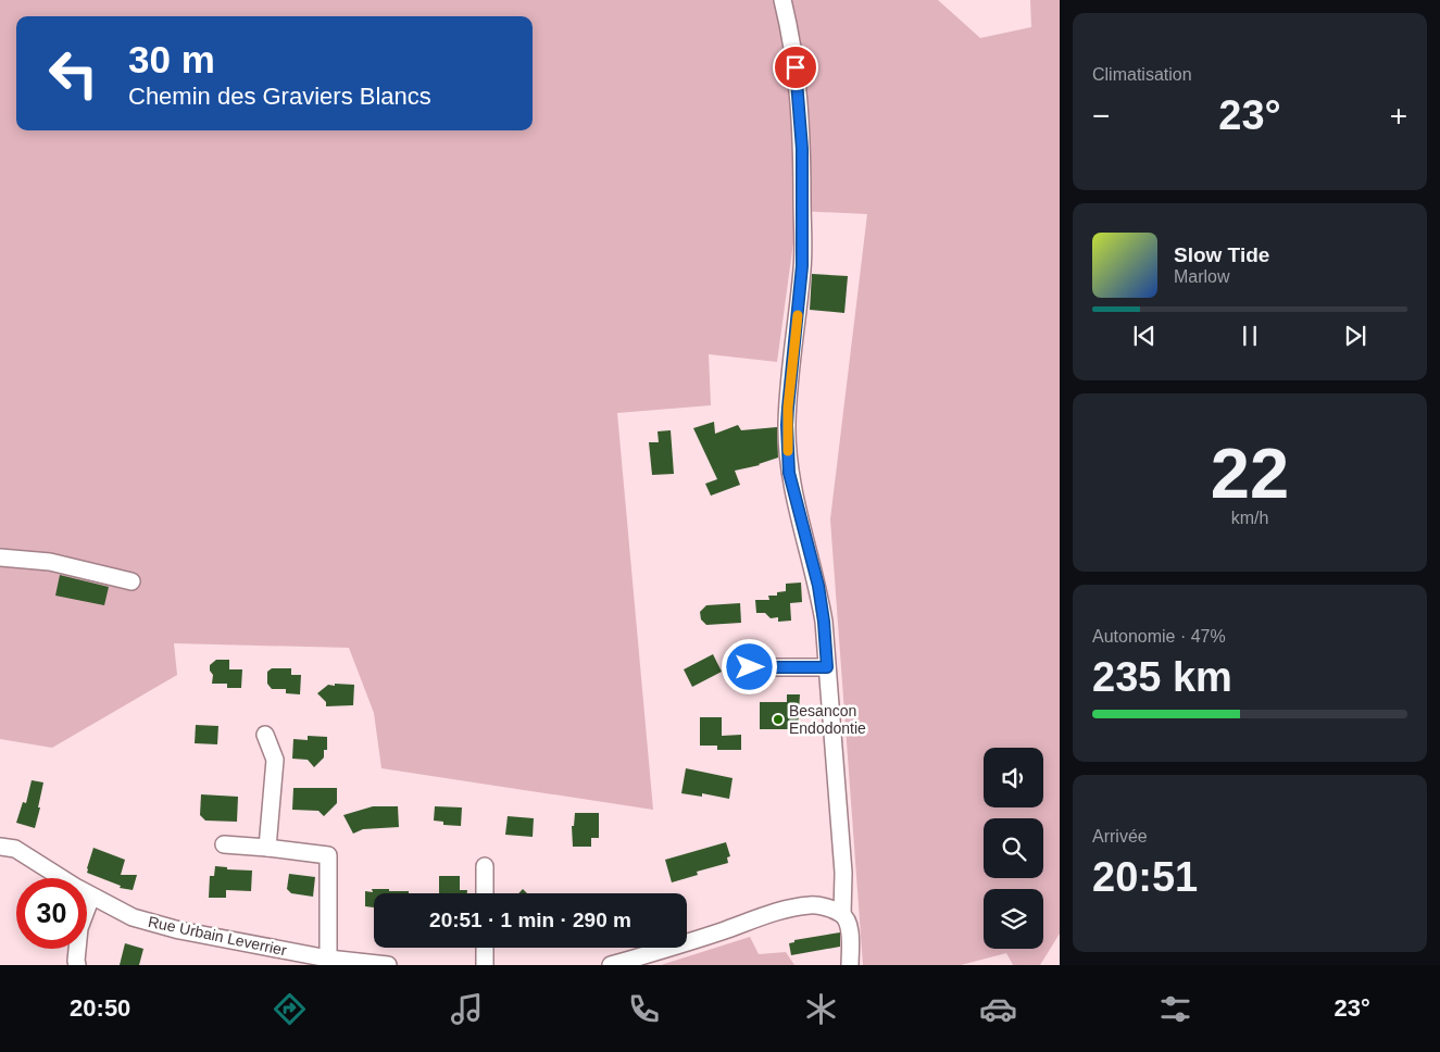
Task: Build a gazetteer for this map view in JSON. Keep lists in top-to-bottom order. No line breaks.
{"streets":{"street":["Rue Urbain Leverrier"]},"places":["Besancon Endodontie"],"page":{"tile":["Climatisation",["22","km/h"],["Autonomie · 47%","235 km"],["Arrivée","20:51"]],"turn":["30 m","Chemin des Graviers Blancs"],"heat":["−","23°","+"],"song":["Slow Tide","Marlow"],"limit":"30","trip":"20:51 · 1 min · 290 m","tabs":["20:50","23°"]}}
